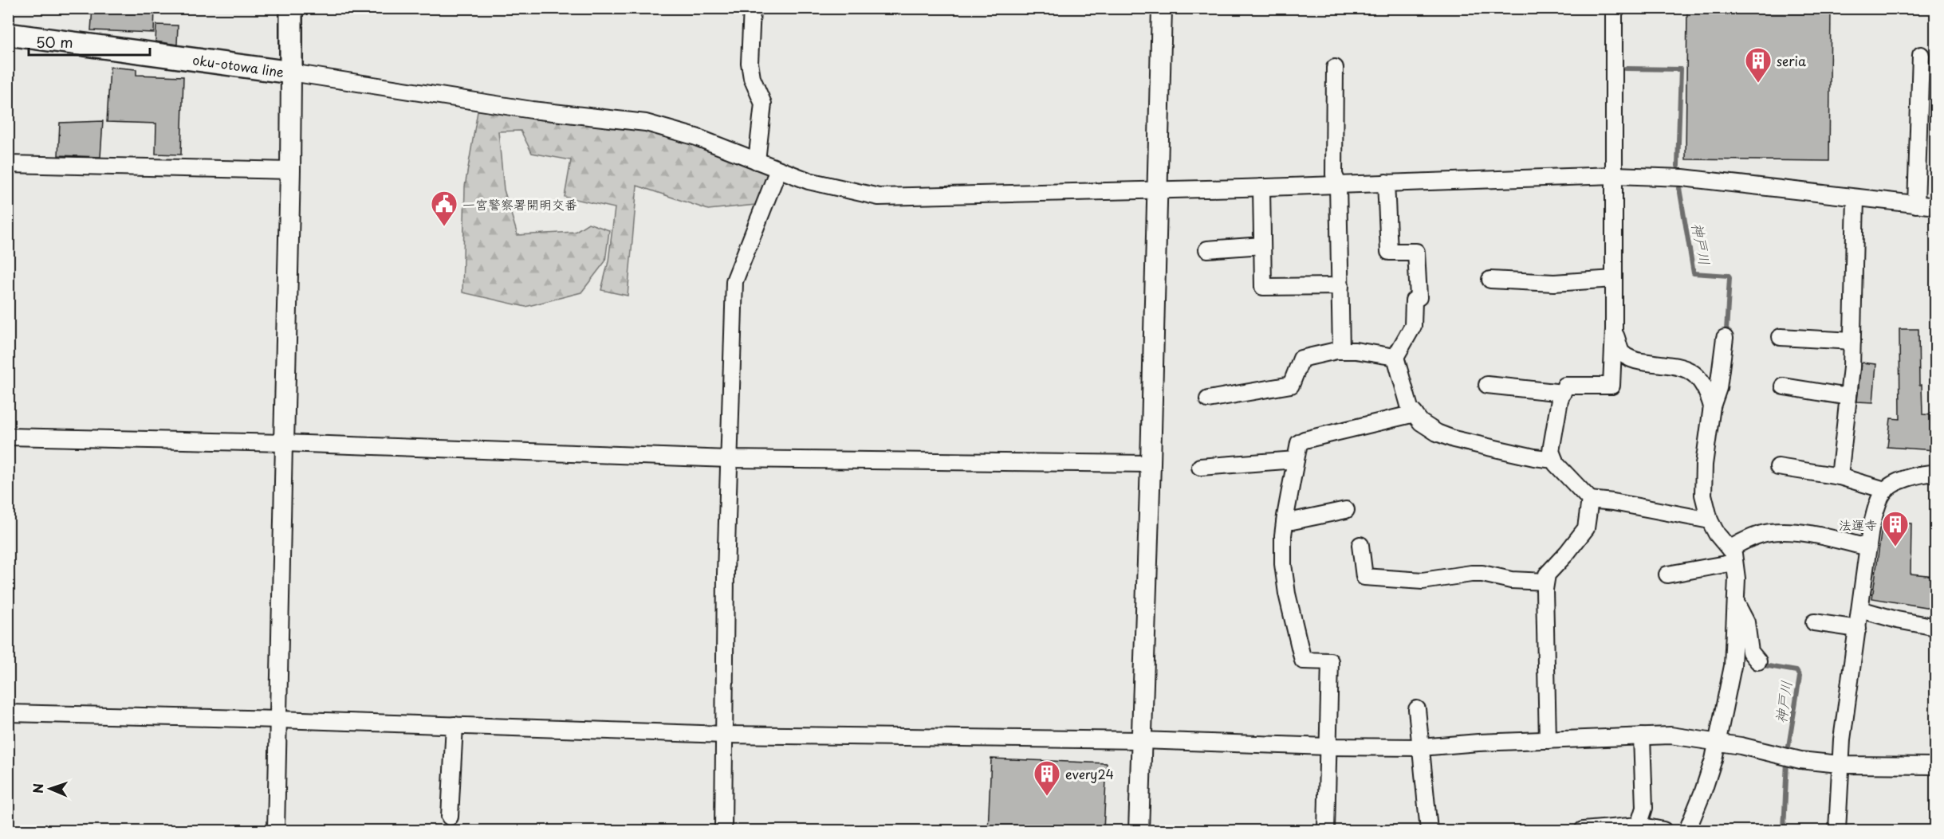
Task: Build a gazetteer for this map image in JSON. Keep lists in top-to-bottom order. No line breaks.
{"streets":{"main road":["oku-otowa line"]},"water":["神戸川"],"places":{"building":["seria","法運寺","every24"],"public building":["一宮警察署開明交番"]},"scale_bar":"50 m","north":"left"}
